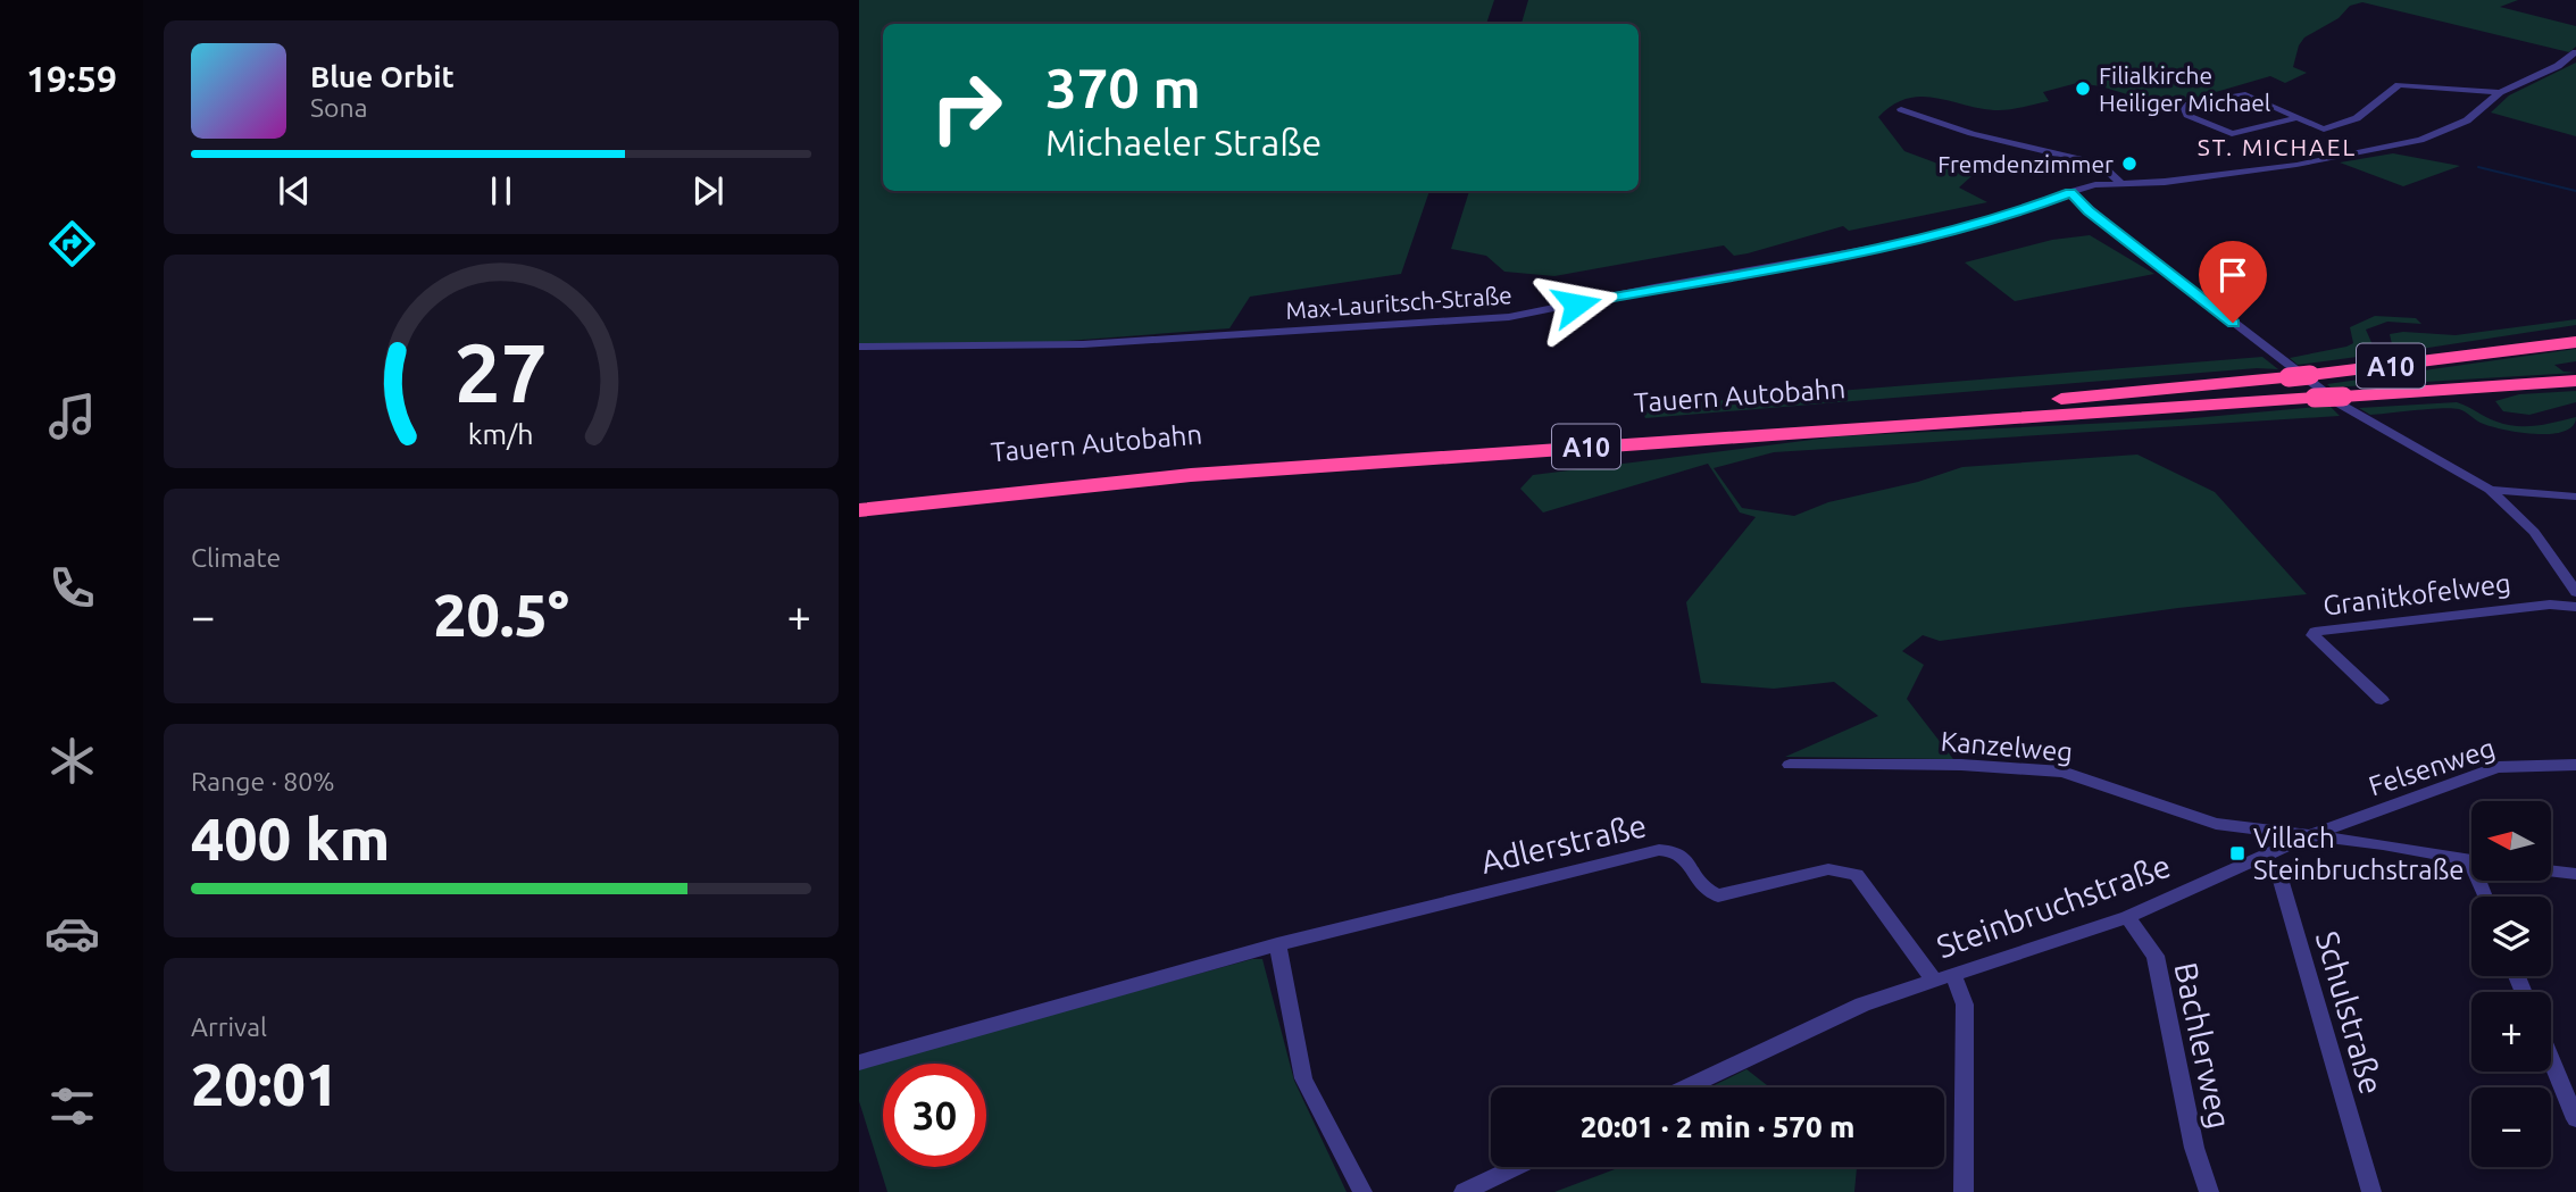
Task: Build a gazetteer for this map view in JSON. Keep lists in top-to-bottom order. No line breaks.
{"streets":{"highway":["A10","Tauern Autobahn"],"street":["Max-Lauritsch-Straße","Granitkofelweg","Kanzelweg","Felsenweg","Adlerstraße","Steinbruchstraße","Schulstraße","Bachlerweg"]},"crossings":[["Kanzelweg","Felsenweg"],["Kanzelweg","Steinbruchstraße"],["Felsenweg","Steinbruchstraße"],["Adlerstraße","Steinbruchstraße"],["Steinbruchstraße","Schulstraße"],["Steinbruchstraße","Bachlerweg"]],"districts":["ST. MICHAEL"],"places":{"other":["Filialkirche Heiliger Michael","Fremdenzimmer"],"transit":["Villach Steinbruchstraße"]},"north":"left","page":{"tabs":"19:59","turn":["370 m","Michaeler Straße"],"song":["Blue Orbit","Sona"],"tile":["Climate",["Range · 80%","400 km"],["Arrival","20:01"]],"heat":["−","20.5°","+"],"map_buttons":["+","−"],"limit":"30","trip":"20:01 · 2 min · 570 m","gauge":["27","km/h"]}}
